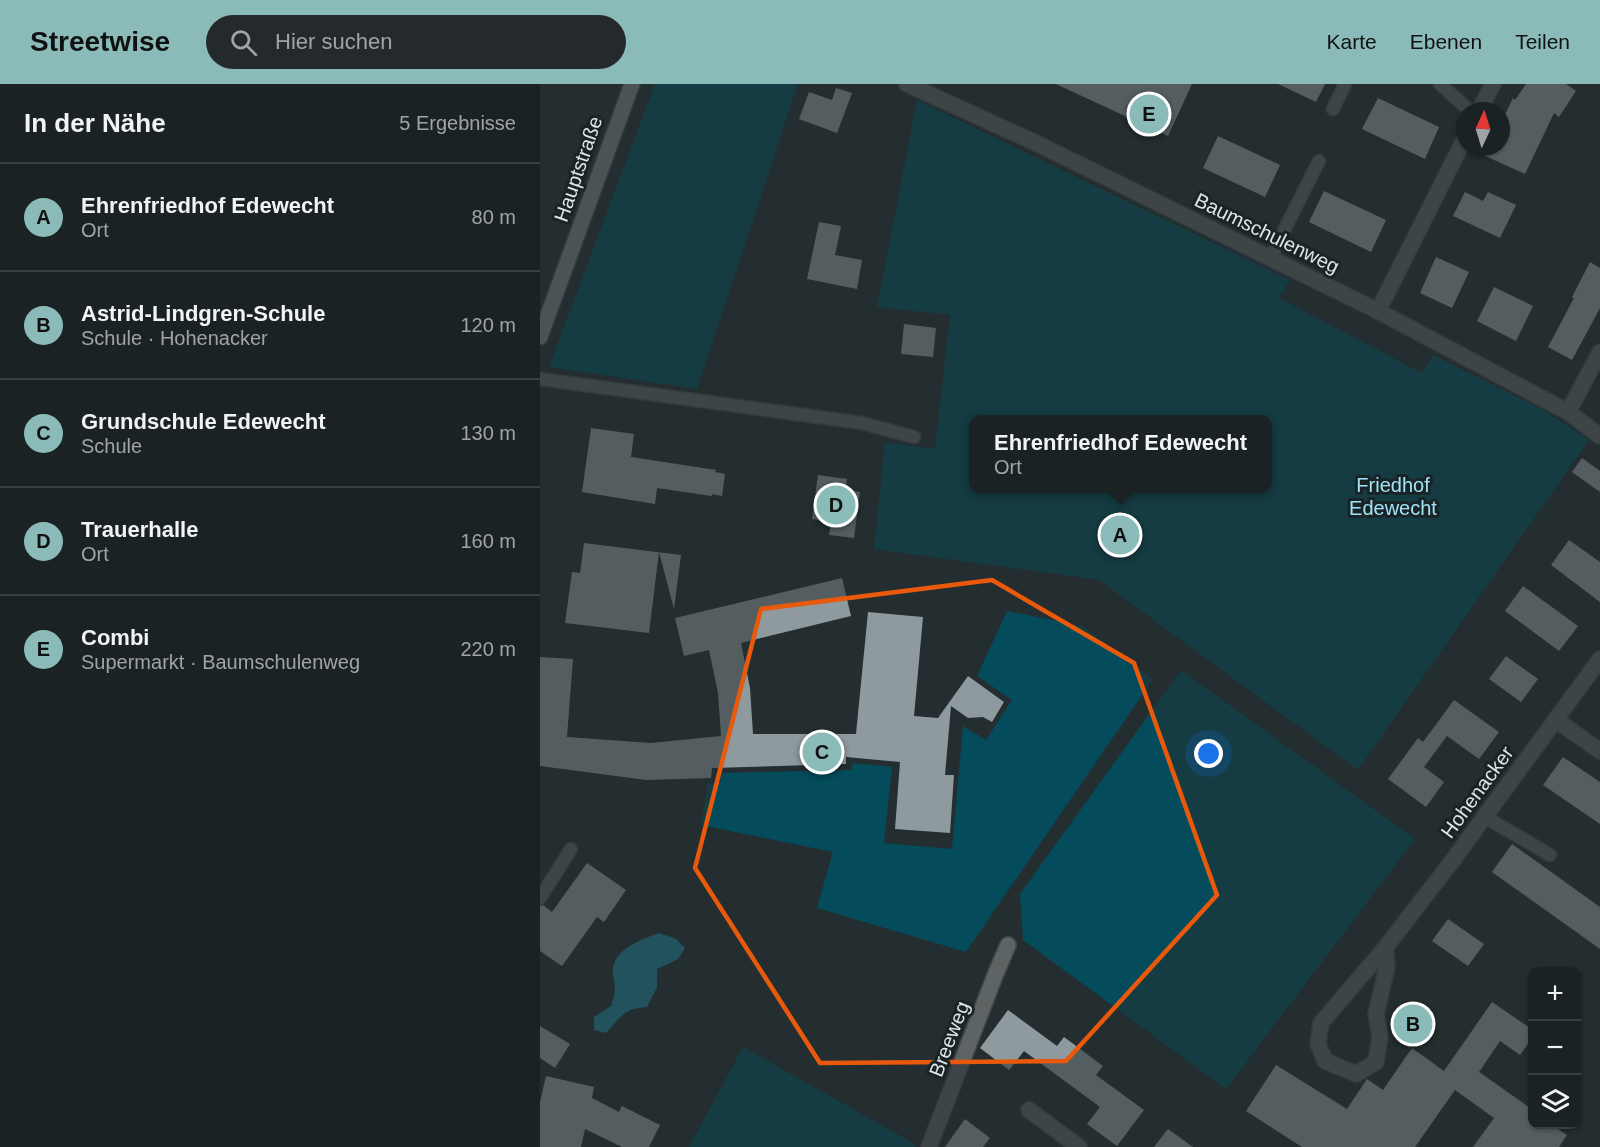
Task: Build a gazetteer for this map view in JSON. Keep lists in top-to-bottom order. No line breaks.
{"streets":{"main road":["Hauptstraße"],"street":["Baumschulenweg","Hohenacker","Breeweg"]},"parks":["Friedhof Edewecht"],"north":"top","page":{"header":"Streetwise","search":"Hier suchen","nav":["Karte","Ebenen","Teilen"],"heading":["In der Nähe","5 Ergebnisse"],"pins":["E","D","A","C","B"],"list":[{"mark":"A","name":"Ehrenfriedhof Edewecht","note":"Ort","value":"80 m"},{"mark":"B","name":"Astrid-Lindgren-Schule","note":"Schule · Hohenacker","value":"120 m"},{"mark":"C","name":"Grundschule Edewecht","note":"Schule","value":"130 m"},{"mark":"D","name":"Trauerhalle","note":"Ort","value":"160 m"},{"mark":"E","name":"Combi","note":"Supermarkt · Baumschulenweg","value":"220 m"}],"popup":["Ehrenfriedhof Edewecht","Ort"],"map_buttons":["+","−"]}}
